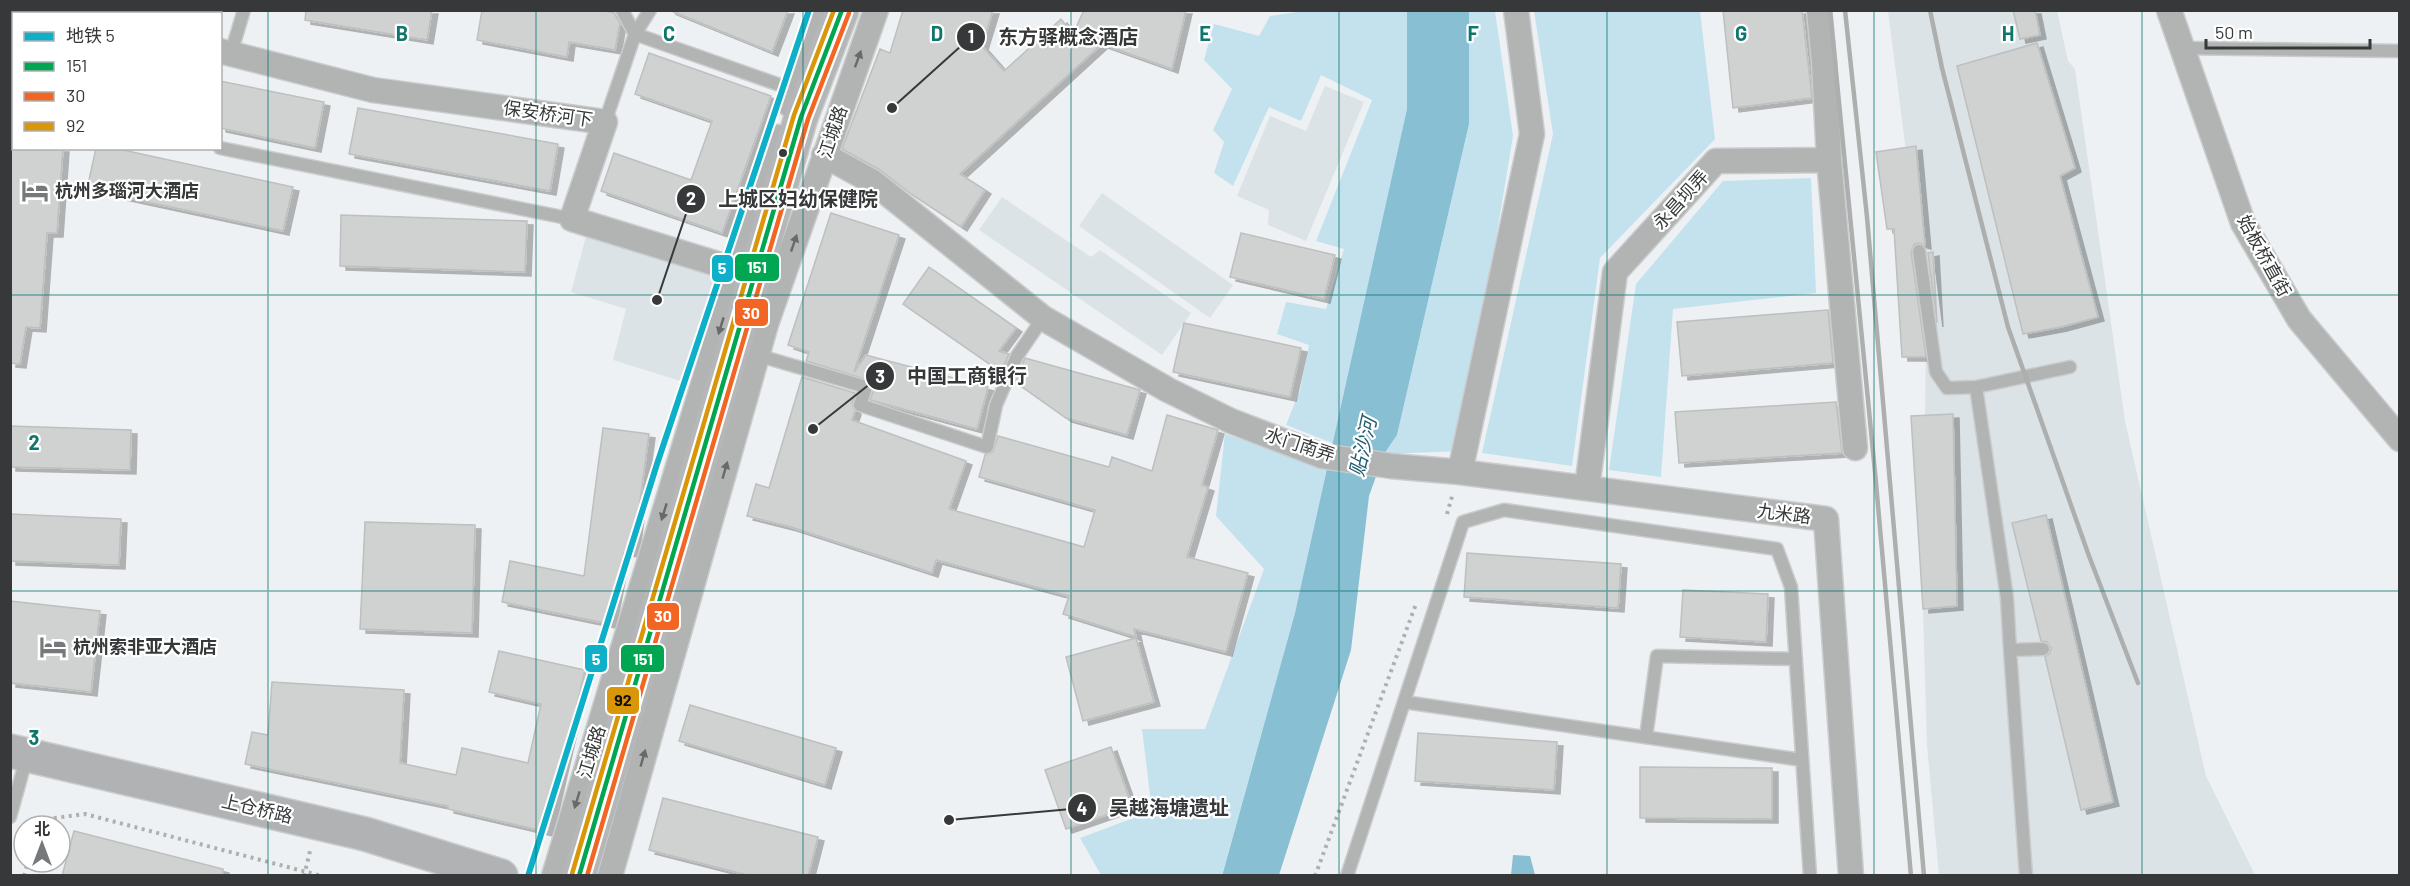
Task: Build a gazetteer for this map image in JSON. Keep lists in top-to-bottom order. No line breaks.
{"streets":{"main road":["江城路"],"street":["保安桥河下","永昌坝弄","始板桥直街","水门南弄","九米路","上仓桥路"]},"crossings":[["江城路","水门南弄"],["永昌坝弄","九米路"],["水门南弄","九米路"]],"water":["贴沙河"],"places":{"other":["东方驿概念酒店","上城区妇幼保健院","中国工商银行","吴越海塘遗址"],"hotel":["杭州多瑙河大酒店","杭州索非亚大酒店"]},"lines":["metro line 5","transit line 151","transit line 92","transit line 30"],"legend":["地铁 5","151","30","92"],"scale_bar":"50 m","north":"top","grid":{"columns":["B","C","D","E","F","G","H"],"rows":["2","3"]}}
